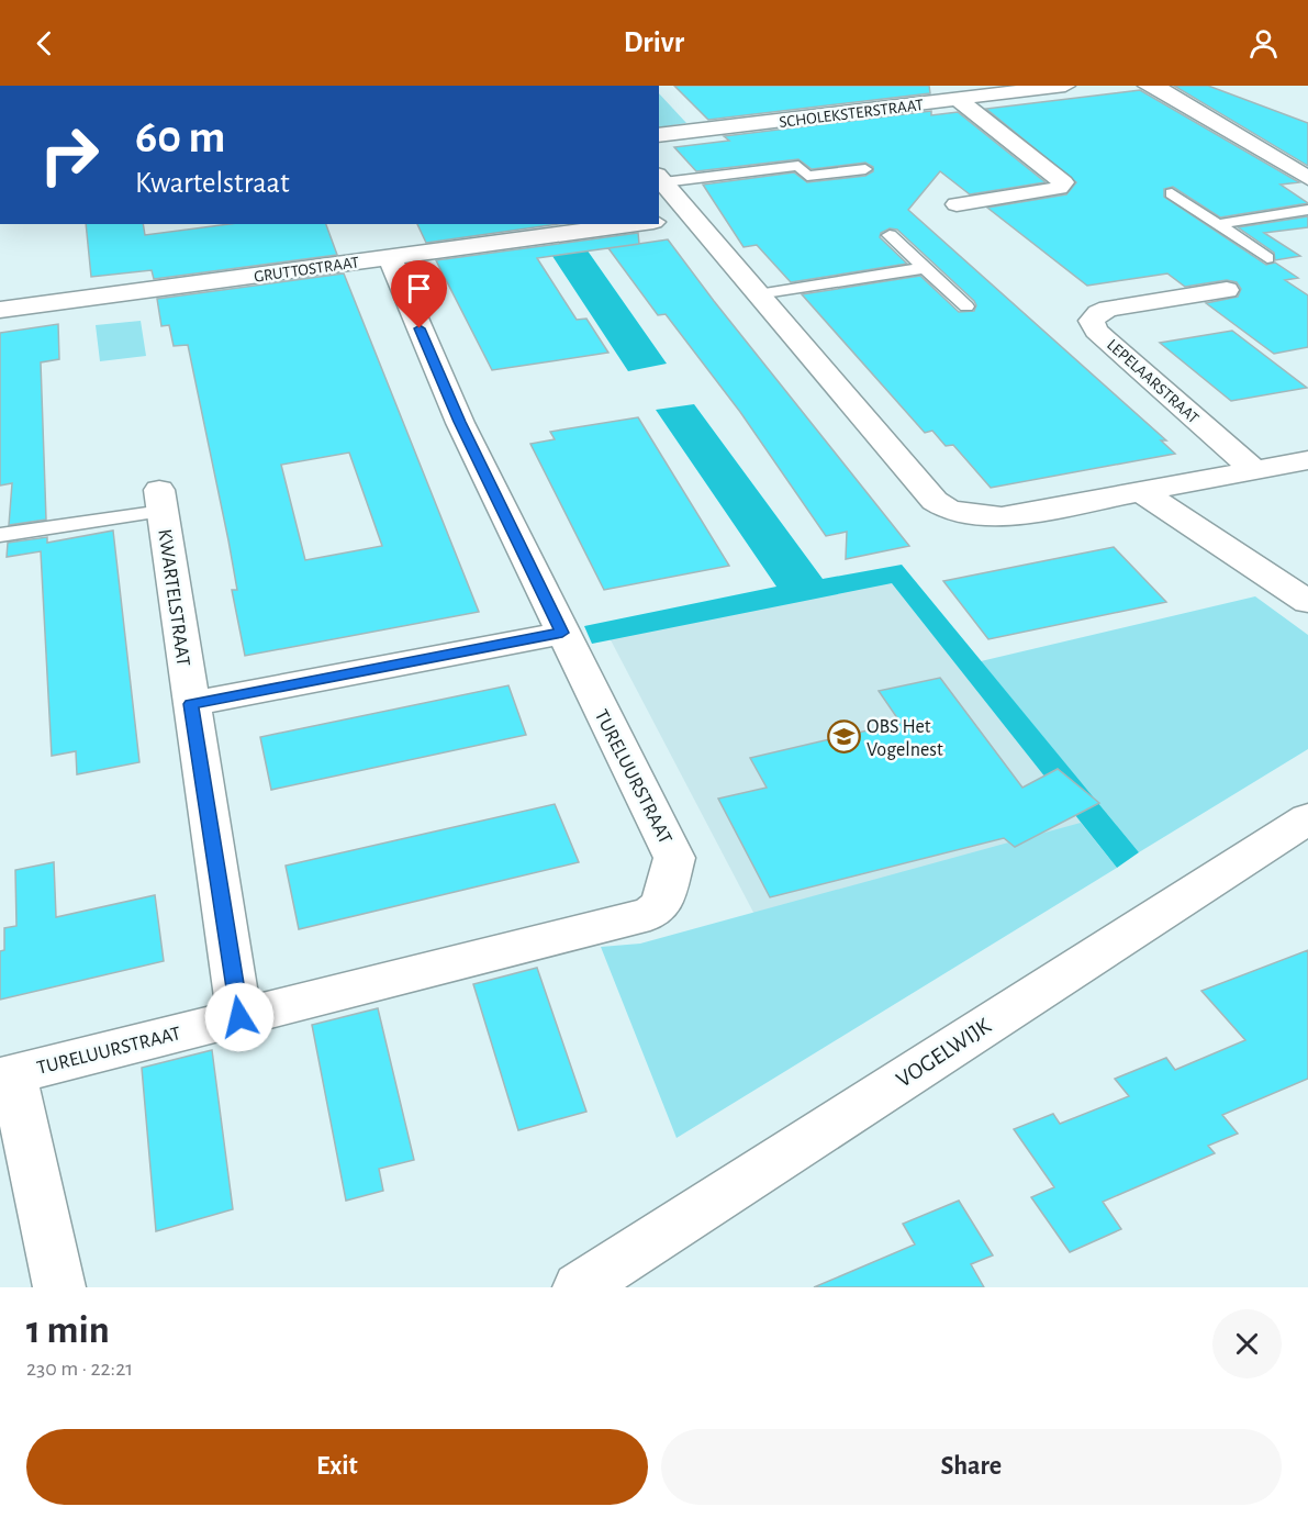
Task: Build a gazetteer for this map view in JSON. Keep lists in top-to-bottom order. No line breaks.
{"streets":{"street":["SCHOLEKSTERSTRAAT","GRUTTOSTRAAT","LEPELAARSTRAAT","KWARTELSTRAAT","TURELUURSTRAAT","VOGELWIJK"]},"crossings":[["GRUTTOSTRAAT","TURELUURSTRAAT"],["KWARTELSTRAAT","TURELUURSTRAAT"]],"places":{"school or university":["OBS Het Vogelnest"]},"page":{"header":"Drivr","turn":["60 m","Kwartelstraat"],"heading":["1 min","230 m · 22:21"],"buttons":["Exit","Share"]}}
